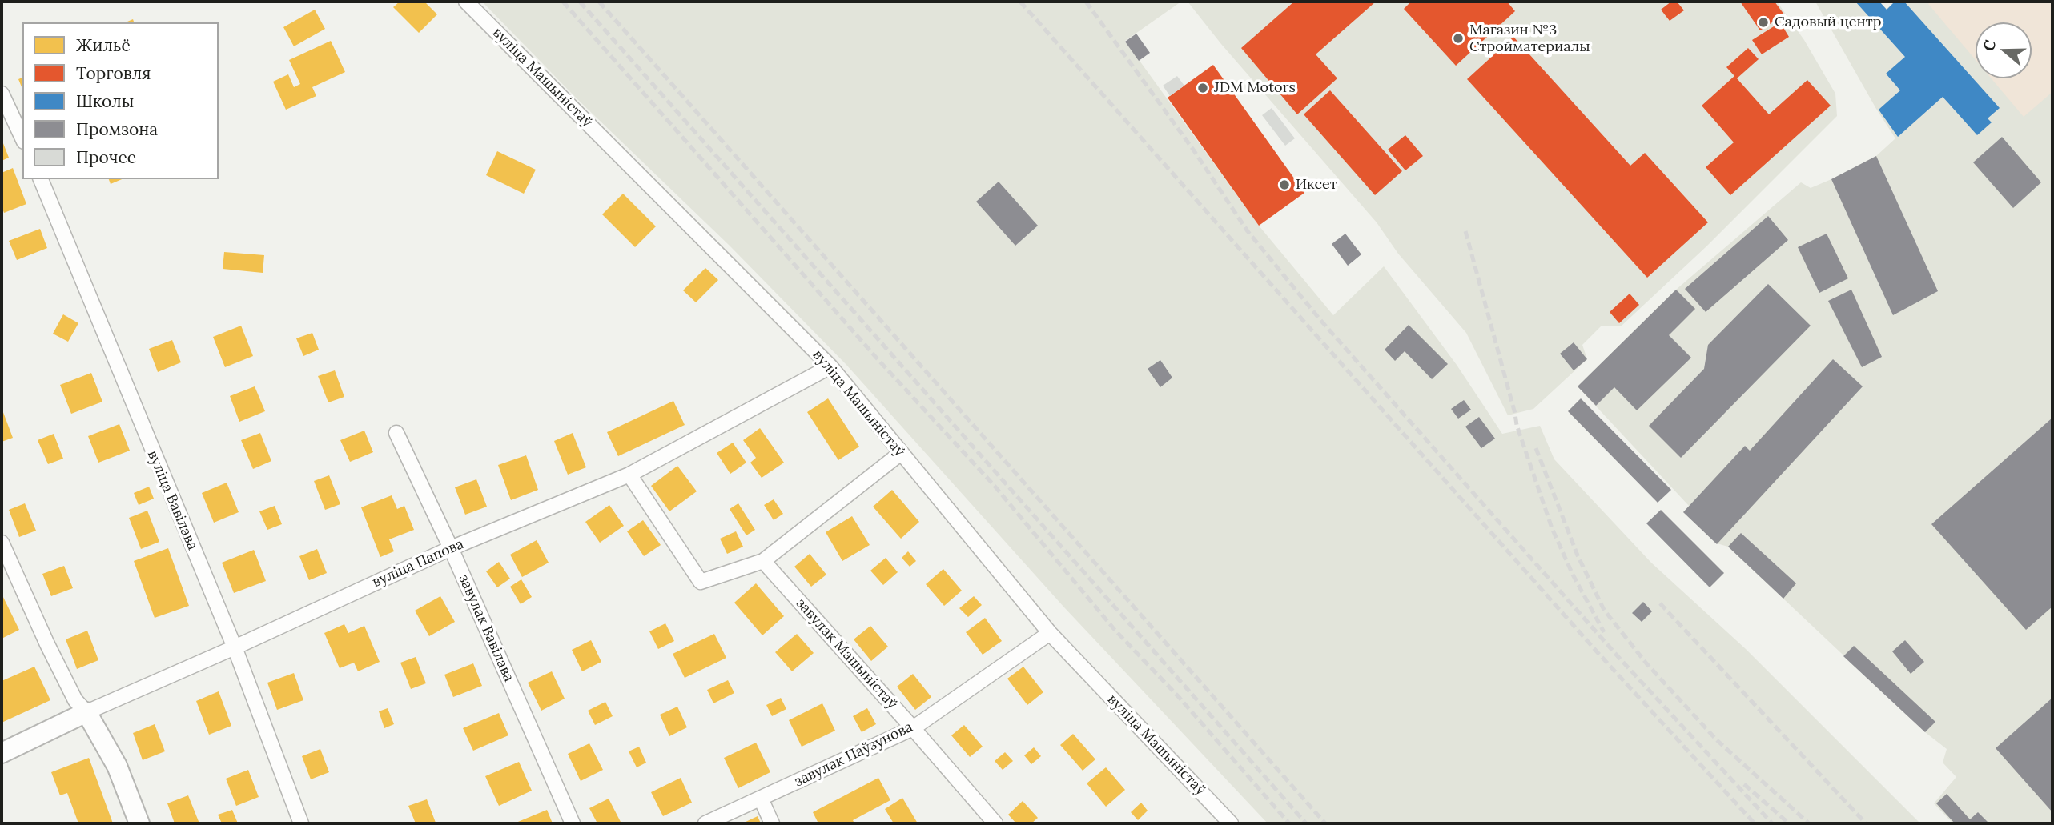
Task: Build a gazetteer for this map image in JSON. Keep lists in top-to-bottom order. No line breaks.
{"streets":{"street":["вуліца Машыністаў","вуліца Вавілава","вуліца Папова","завулак Вавілава","завулак Машыністаў","завулак Паўзунова"]},"crossings":[["вуліца Машыністаў","вуліца Папова"],["вуліца Машыністаў","завулак Паўзунова"],["вуліца Вавілава","вуліца Папова"],["вуліца Папова","завулак Вавілава"],["завулак Машыністаў","завулак Паўзунова"]],"places":["Садовый центр","Магазин №3 Стройматериалы","JDM Motors","Иксет"],"legend":["Жильё","Торговля","Школы","Промзона","Прочее"],"north":"left"}
